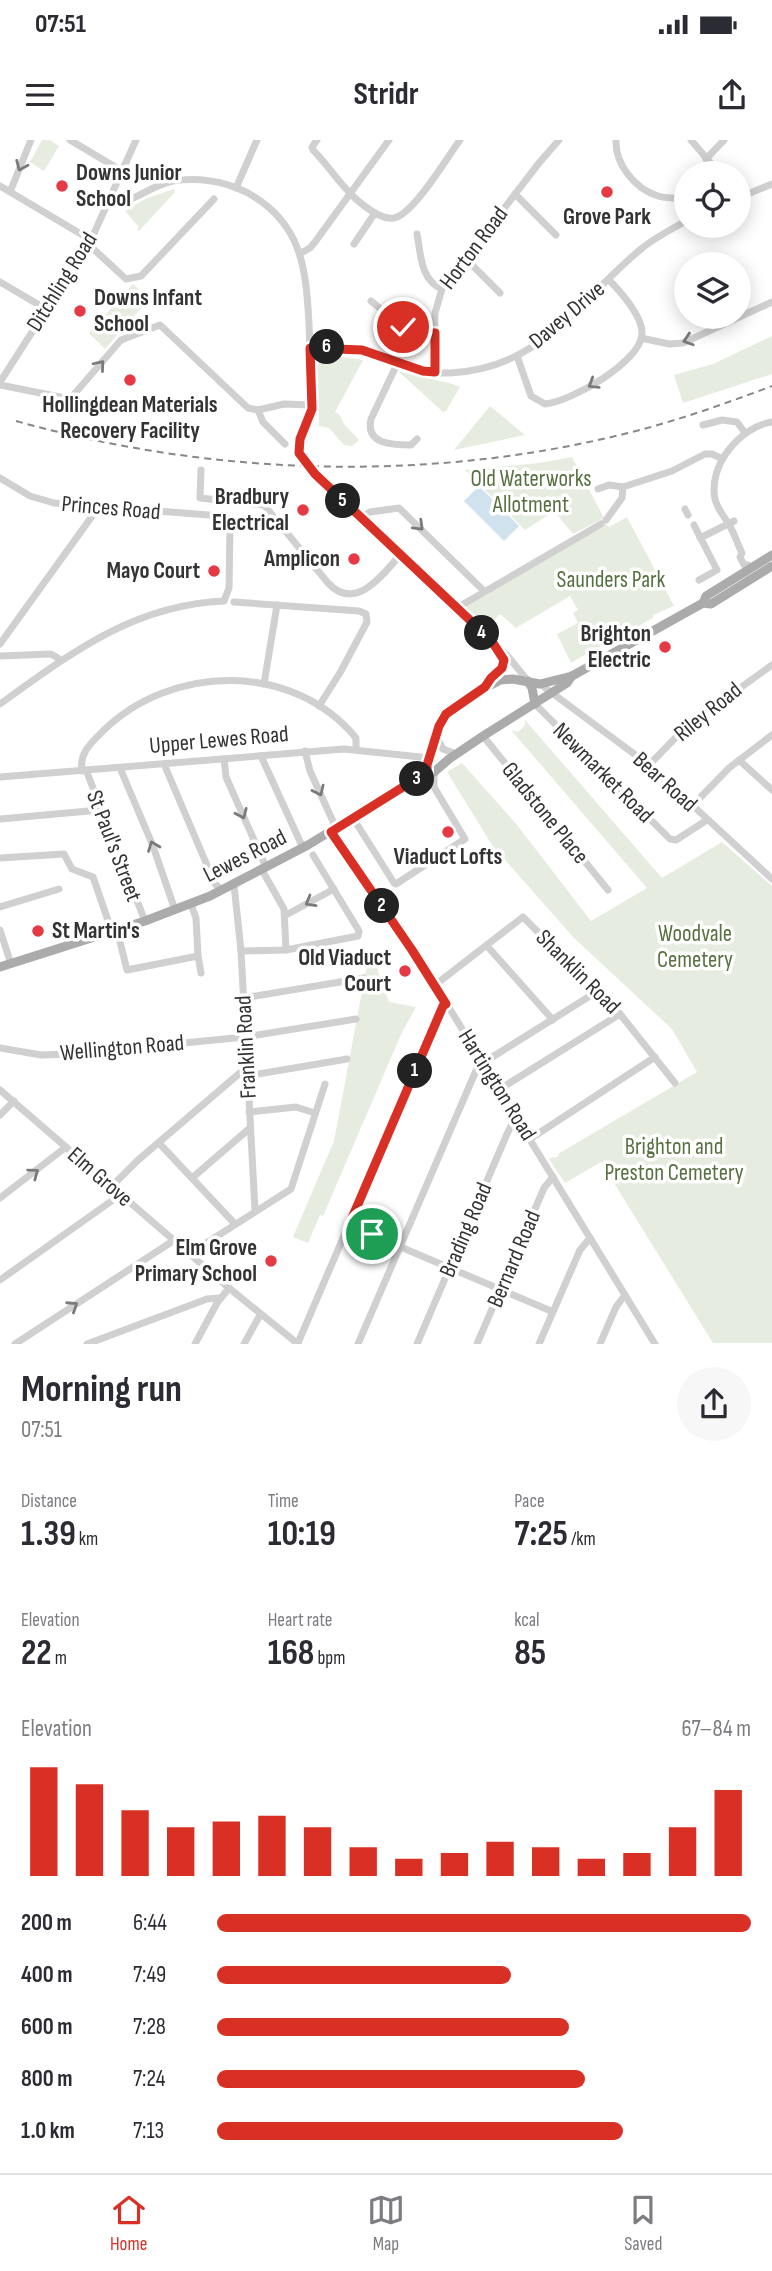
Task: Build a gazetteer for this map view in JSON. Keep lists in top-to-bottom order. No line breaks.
{"streets":{"main road":["Lewes Road"],"street":["Horton Road","Ditchling Road","Davey Drive","Princes Road","Riley Road","Upper Lewes Road","Newmarket Road","Bear Road","Gladstone Place","St Paul's Street","Shanklin Road","Franklin Road","Wellington Road","Hartington Road","Elm Grove","Brading Road","Bernard Road"]},"crossings":[["Horton Road","Davey Drive"],["Riley Road","Bear Road"],["Upper Lewes Road","St Paul's Street"],["Upper Lewes Road","Lewes Road"],["Upper Lewes Road","Hartington Road"],["Newmarket Road","Bear Road"],["Newmarket Road","Lewes Road"],["Bear Road","Lewes Road"],["Gladstone Place","Lewes Road"],["St Paul's Street","Lewes Road"],["Lewes Road","Franklin Road"],["Lewes Road","Hartington Road"],["Shanklin Road","Hartington Road"],["Franklin Road","Wellington Road"],["Hartington Road","Brading Road"],["Hartington Road","Bernard Road"]],"parks":["Old Waterworks Allotment","Saunders Park","Woodvale Cemetery","Brighton and Preston Cemetery"],"places":["Downs Junior School","Grove Park","Downs Infant School","Hollingdean Materials Recovery Facility","Bradbury Electrical","Amplicon","Mayo Court","Brighton Electric","Viaduct Lofts","St Martin's","Old Viaduct Court","Elm Grove Primary School"],"page":{"status":"07:51","header":"Stridr","pins":["6","5","4","3","2","1"],"heading":["Morning run","07:51"],"stats":[["Distance","1.39 km"],["Time","10:19"],["Pace","7:25 /km"],["Elevation","22 m"],["Heart rate","168 bpm"],["kcal","85"]],"chart":["Elevation","67–84 m"],"list":[{"name":"200 m","note":"6:44"},{"name":"400 m","note":"7:49"},{"name":"600 m","note":"7:28"},{"name":"800 m","note":"7:24"},{"name":"1.0 km","note":"7:13"}],"tabs":["Home","Map","Saved"]}}
